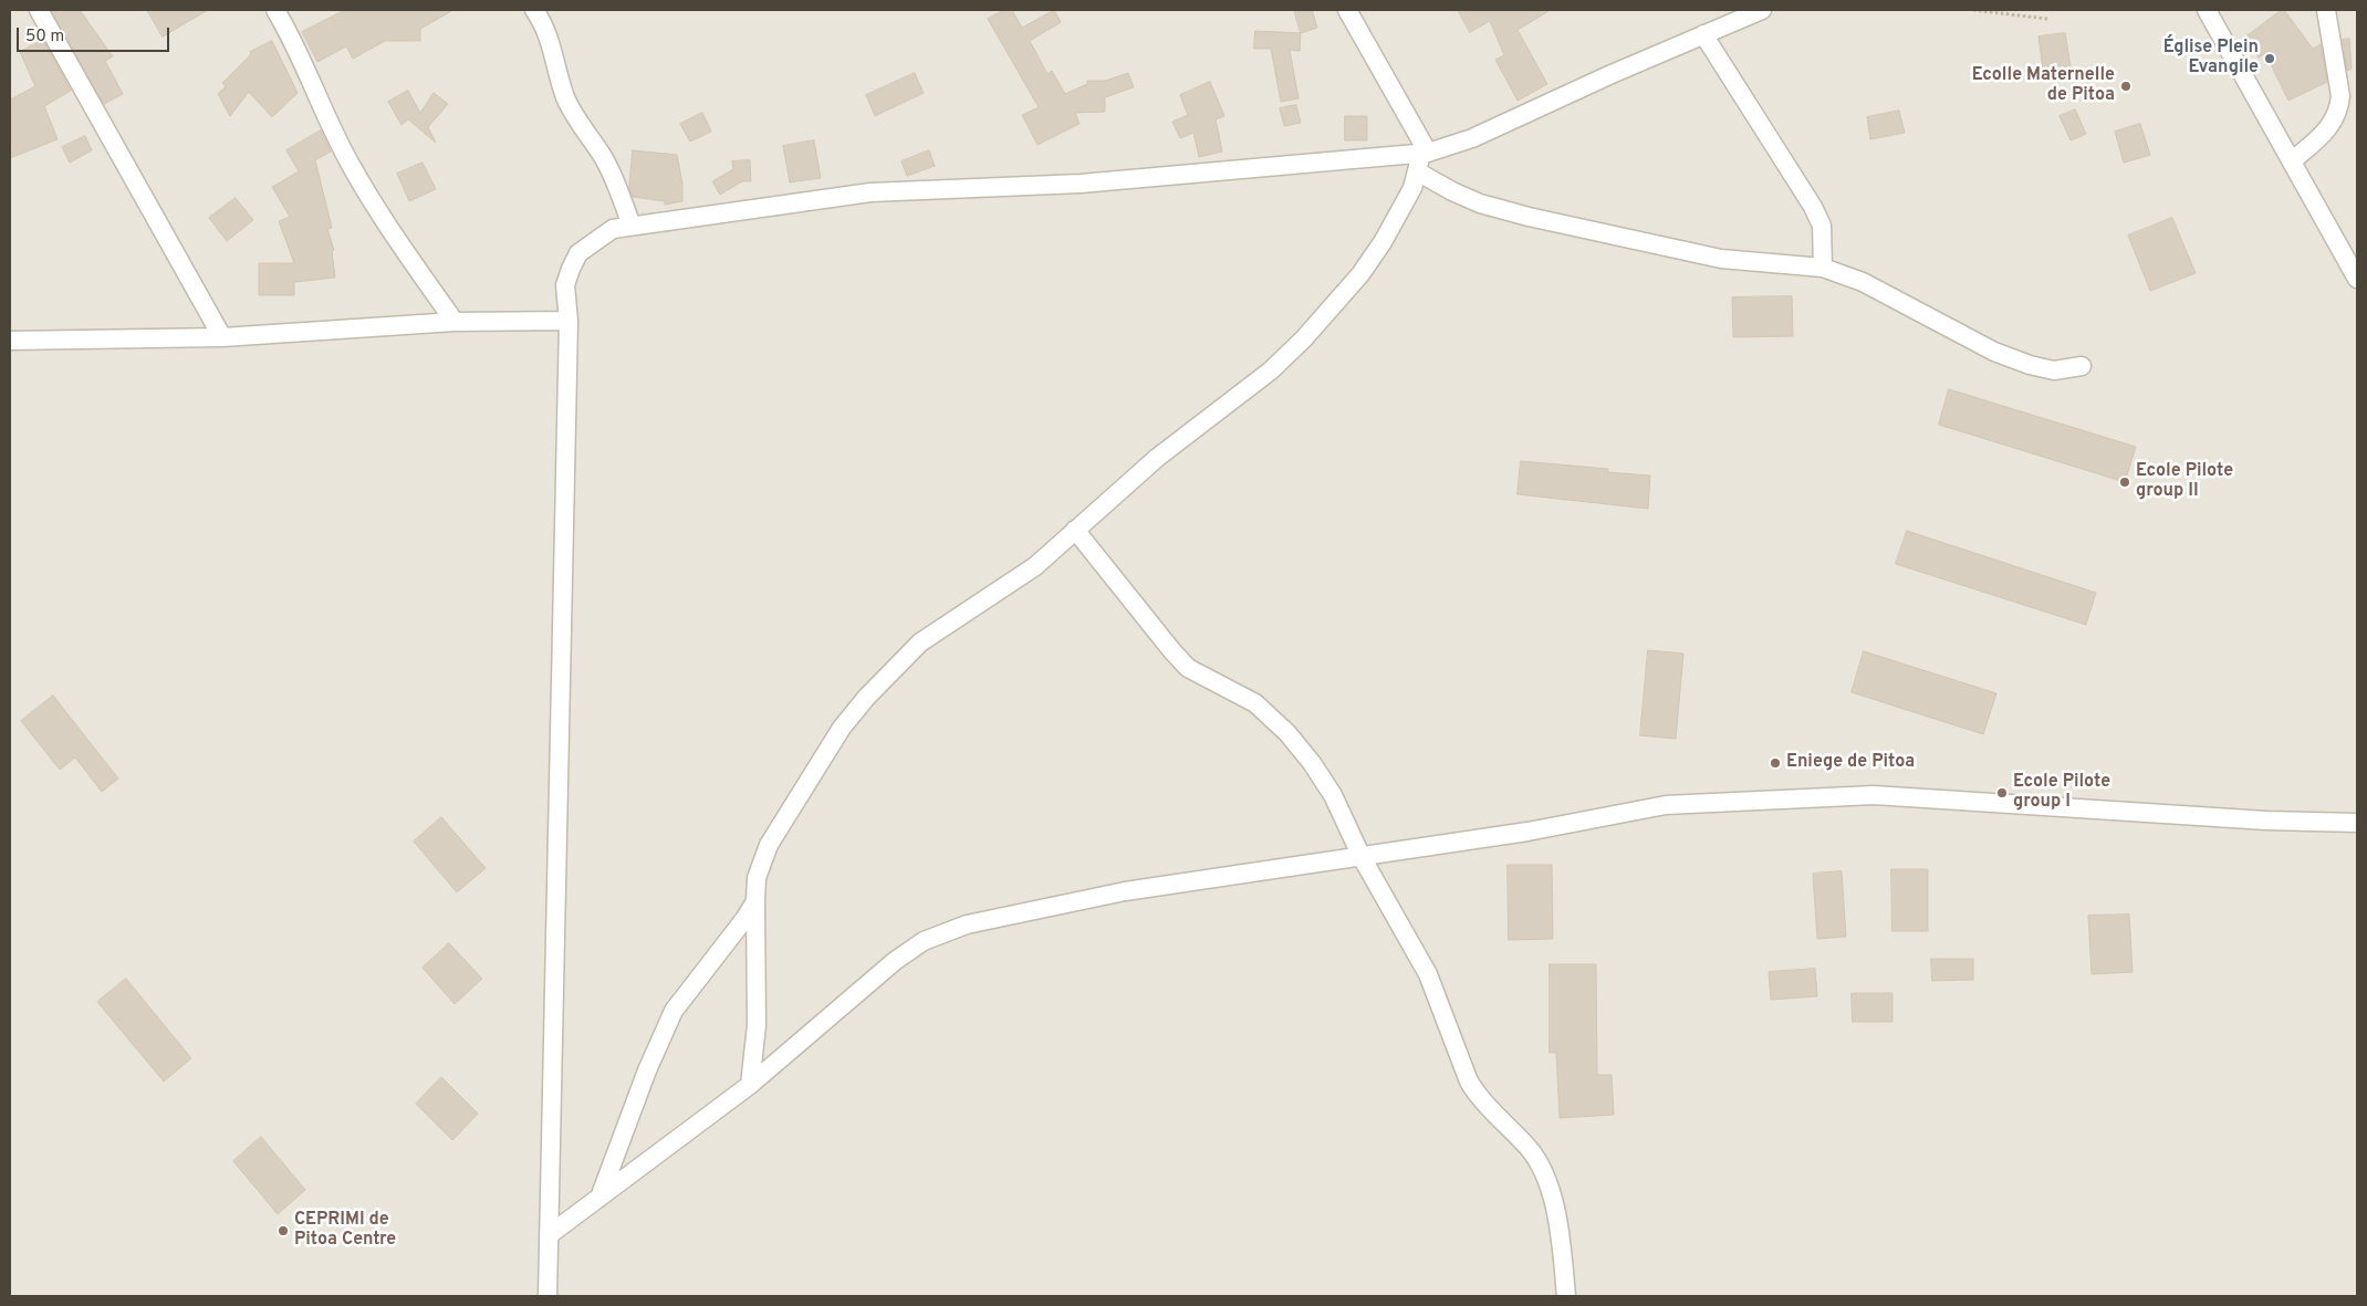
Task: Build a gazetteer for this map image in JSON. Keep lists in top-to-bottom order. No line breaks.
{"places":["Église Plein Evangile","Ecolle Maternelle de Pitoa","Ecole Pilote group II","Eniege de Pitoa","Ecole Pilote group I","CEPRIMI de Pitoa Centre"],"scale_bar":"50 m"}
